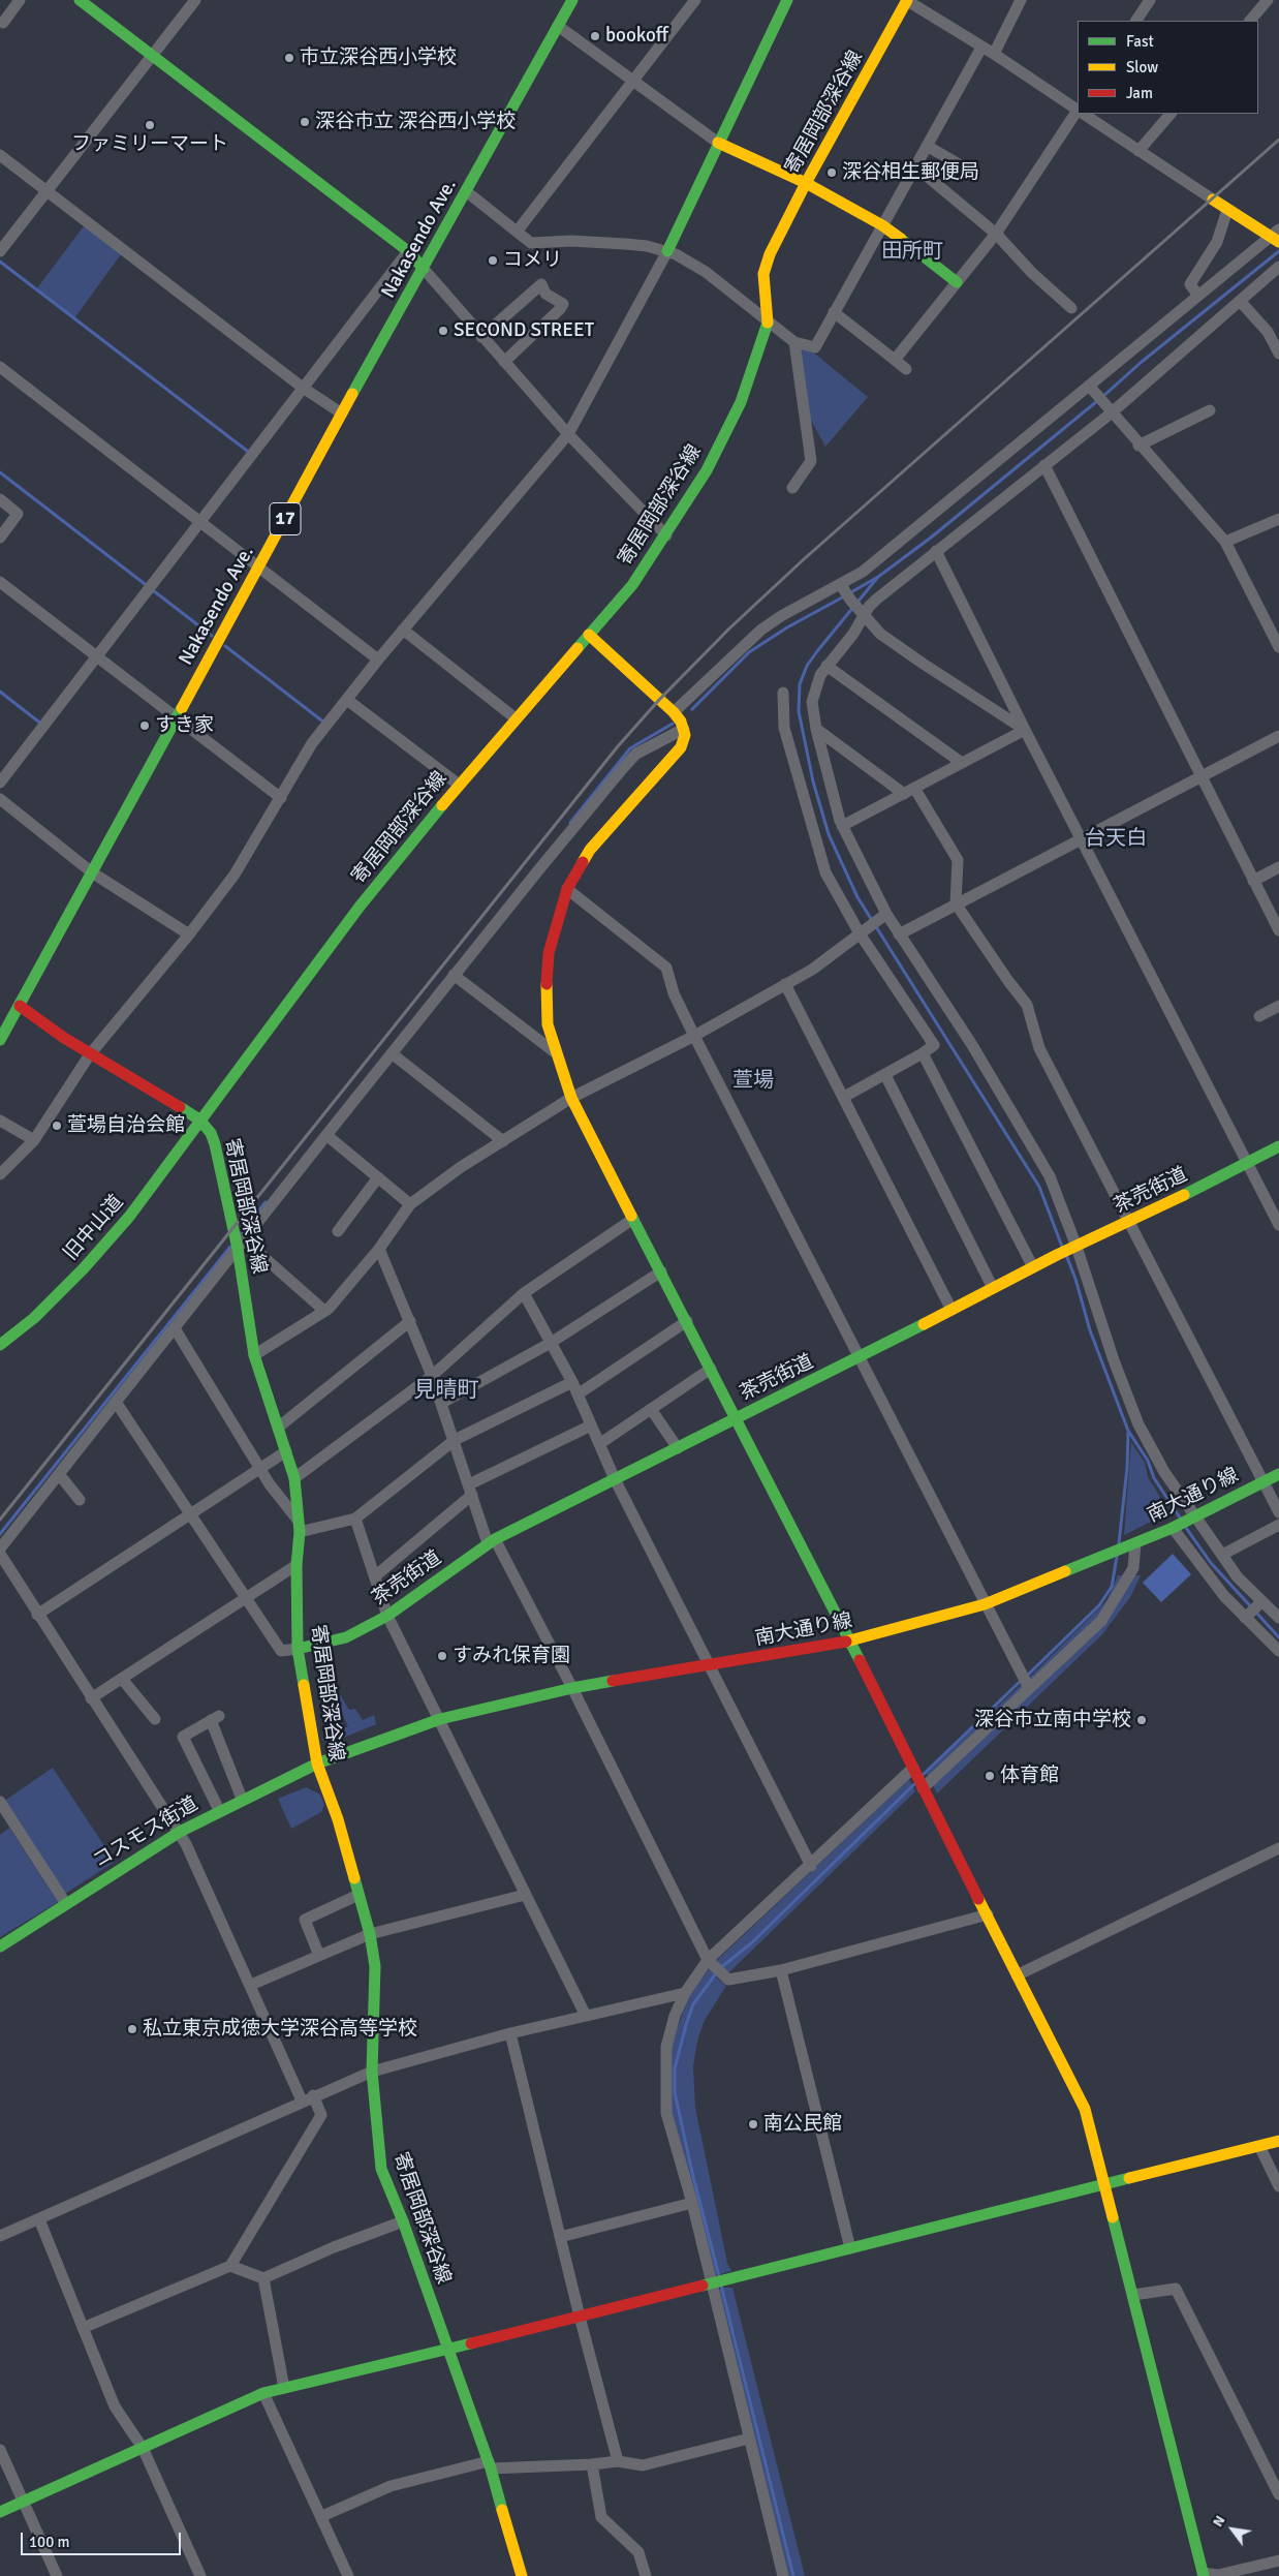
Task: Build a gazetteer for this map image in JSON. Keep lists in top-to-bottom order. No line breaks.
{"streets":{"main road":["寄居岡部深谷線","Nakasendo Ave.","17","茶売街道","旧中山道","南大通り線","コスモス街道"]},"crossings":[["寄居岡部深谷線","茶売街道"],["寄居岡部深谷線","旧中山道"],["寄居岡部深谷線","南大通り線"],["寄居岡部深谷線","コスモス街道"],["南大通り線","コスモス街道"]],"districts":["田所町","台天白","萱場","見晴町"],"places":["bookoff","市立深谷西小学校","深谷市立 深谷西小学校","ファミリーマート","深谷相生郵便局","コメリ","SECOND STREET","すき家","萱場自治会館","すみれ保育園","深谷市立南中学校","体育館","私立東京成徳大学深谷高等学校","南公民館"],"legend":["Fast","Slow","Jam"],"scale_bar":"100 m","north":"top left"}
